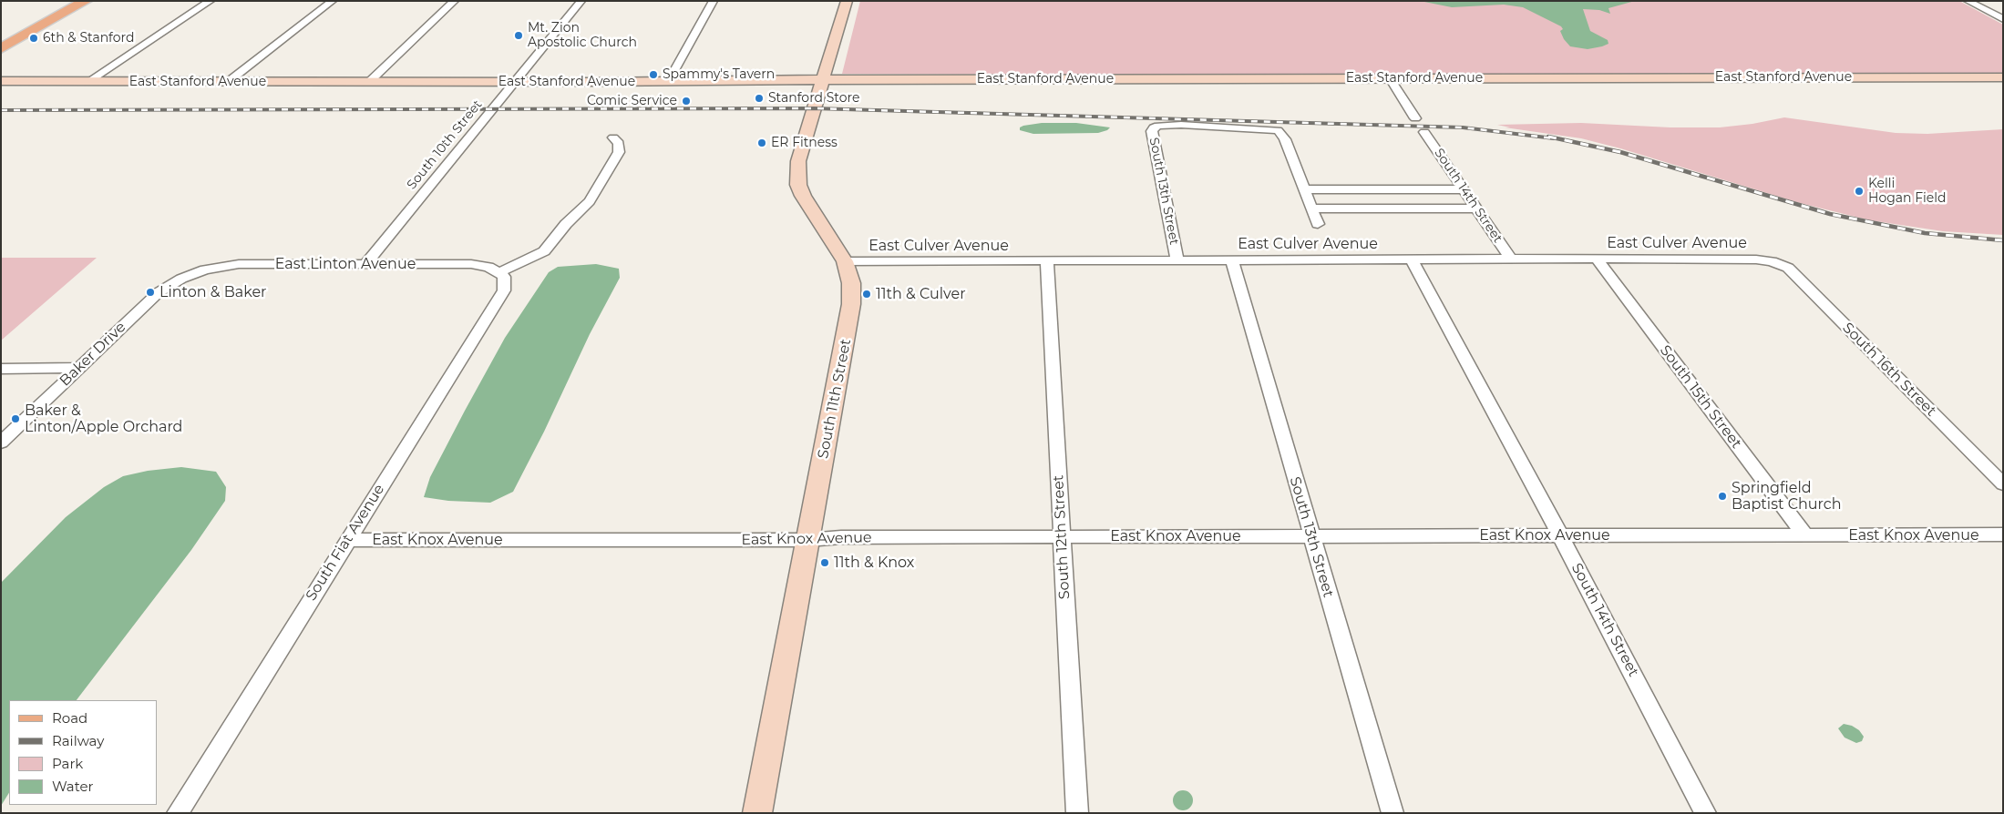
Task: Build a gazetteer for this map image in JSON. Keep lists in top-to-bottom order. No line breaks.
{"streets":{"main road":["East Stanford Avenue","South 11th Street"],"street":["South 10th Street","South 13th Street","South 14th Street","East Culver Avenue","East Linton Avenue","Baker Drive","South 16th Street","South 15th Street","East Knox Avenue","South 12th Street","South Fiat Avenue"]},"crossings":[["East Stanford Avenue","South 10th Street"],["East Stanford Avenue","South 11th Street"],["South 10th Street","East Linton Avenue"],["South 13th Street","East Culver Avenue"],["South 13th Street","East Knox Avenue"],["South 14th Street","East Culver Avenue"],["South 14th Street","East Knox Avenue"],["East Culver Avenue","South 16th Street"],["East Culver Avenue","South 15th Street"],["East Culver Avenue","South 11th Street"],["East Culver Avenue","South 12th Street"],["East Linton Avenue","Baker Drive"],["East Linton Avenue","South Fiat Avenue"],["South 15th Street","East Knox Avenue"],["South 11th Street","East Knox Avenue"],["East Knox Avenue","South 12th Street"],["East Knox Avenue","South Fiat Avenue"]],"places":["Mt. Zion Apostolic Church","6th & Stanford","Spammy's Tavern","Stanford Store","Comic Service","ER Fitness","Kelli Hogan Field","Linton & Baker","11th & Culver","Baker & Linton/Apple Orchard","Springfield Baptist Church","11th & Knox"],"legend":["Road","Railway","Park","Water"]}
